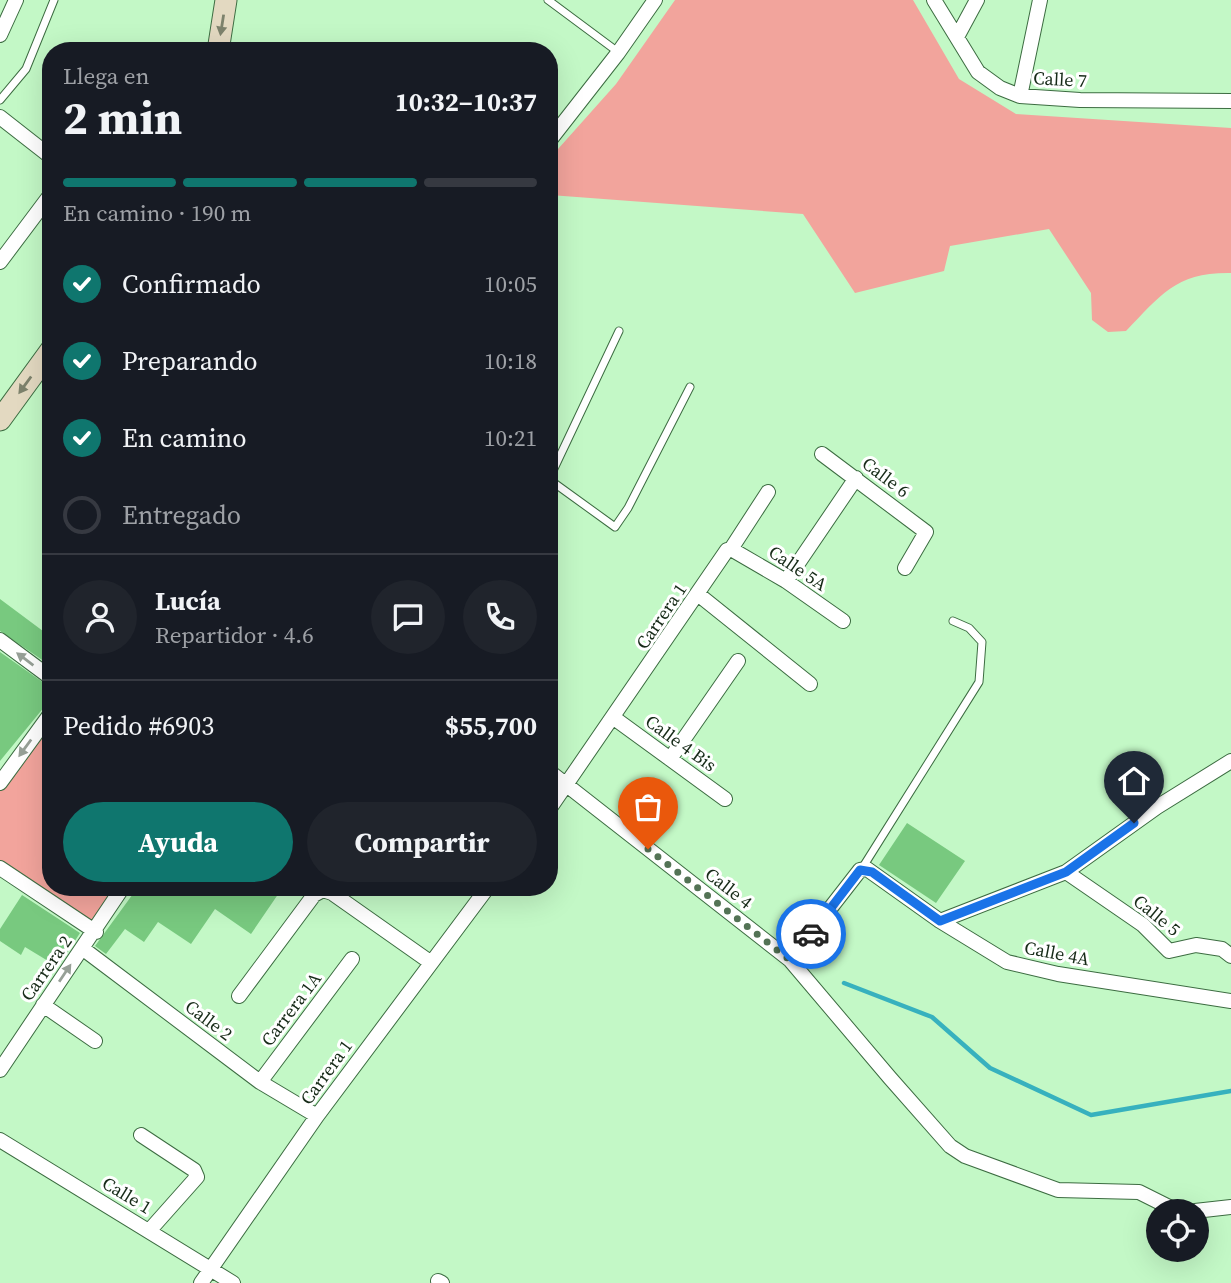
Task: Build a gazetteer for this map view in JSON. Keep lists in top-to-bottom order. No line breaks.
{"streets":{"street":["Calle 7","Calle 6","Calle 5A","Carrera 1","Calle 4 Bis","Calle 4","Calle 5","Calle 4A","Carrera 2","Carrera 1A","Calle 2","Calle 1"]},"crossings":[["Calle 5A","Carrera 1"],["Carrera 1","Calle 4 Bis"],["Carrera 1","Calle 4"],["Carrera 1","Calle 2"],["Carrera 1","Calle 1"],["Carrera 2","Calle 2"],["Carrera 1A","Calle 2"]],"page":{"heading":["2 min","Llega en","10:32–10:37"],"panel":["Lucía","Repartidor · 4.6","Pedido #6903","$55,700"],"bar":"En camino · 190 m","list":[["Confirmado","10:05"],["Preparando","10:18"],["En camino","10:21"],"Entregado"],"buttons":["Ayuda","Compartir"]}}
